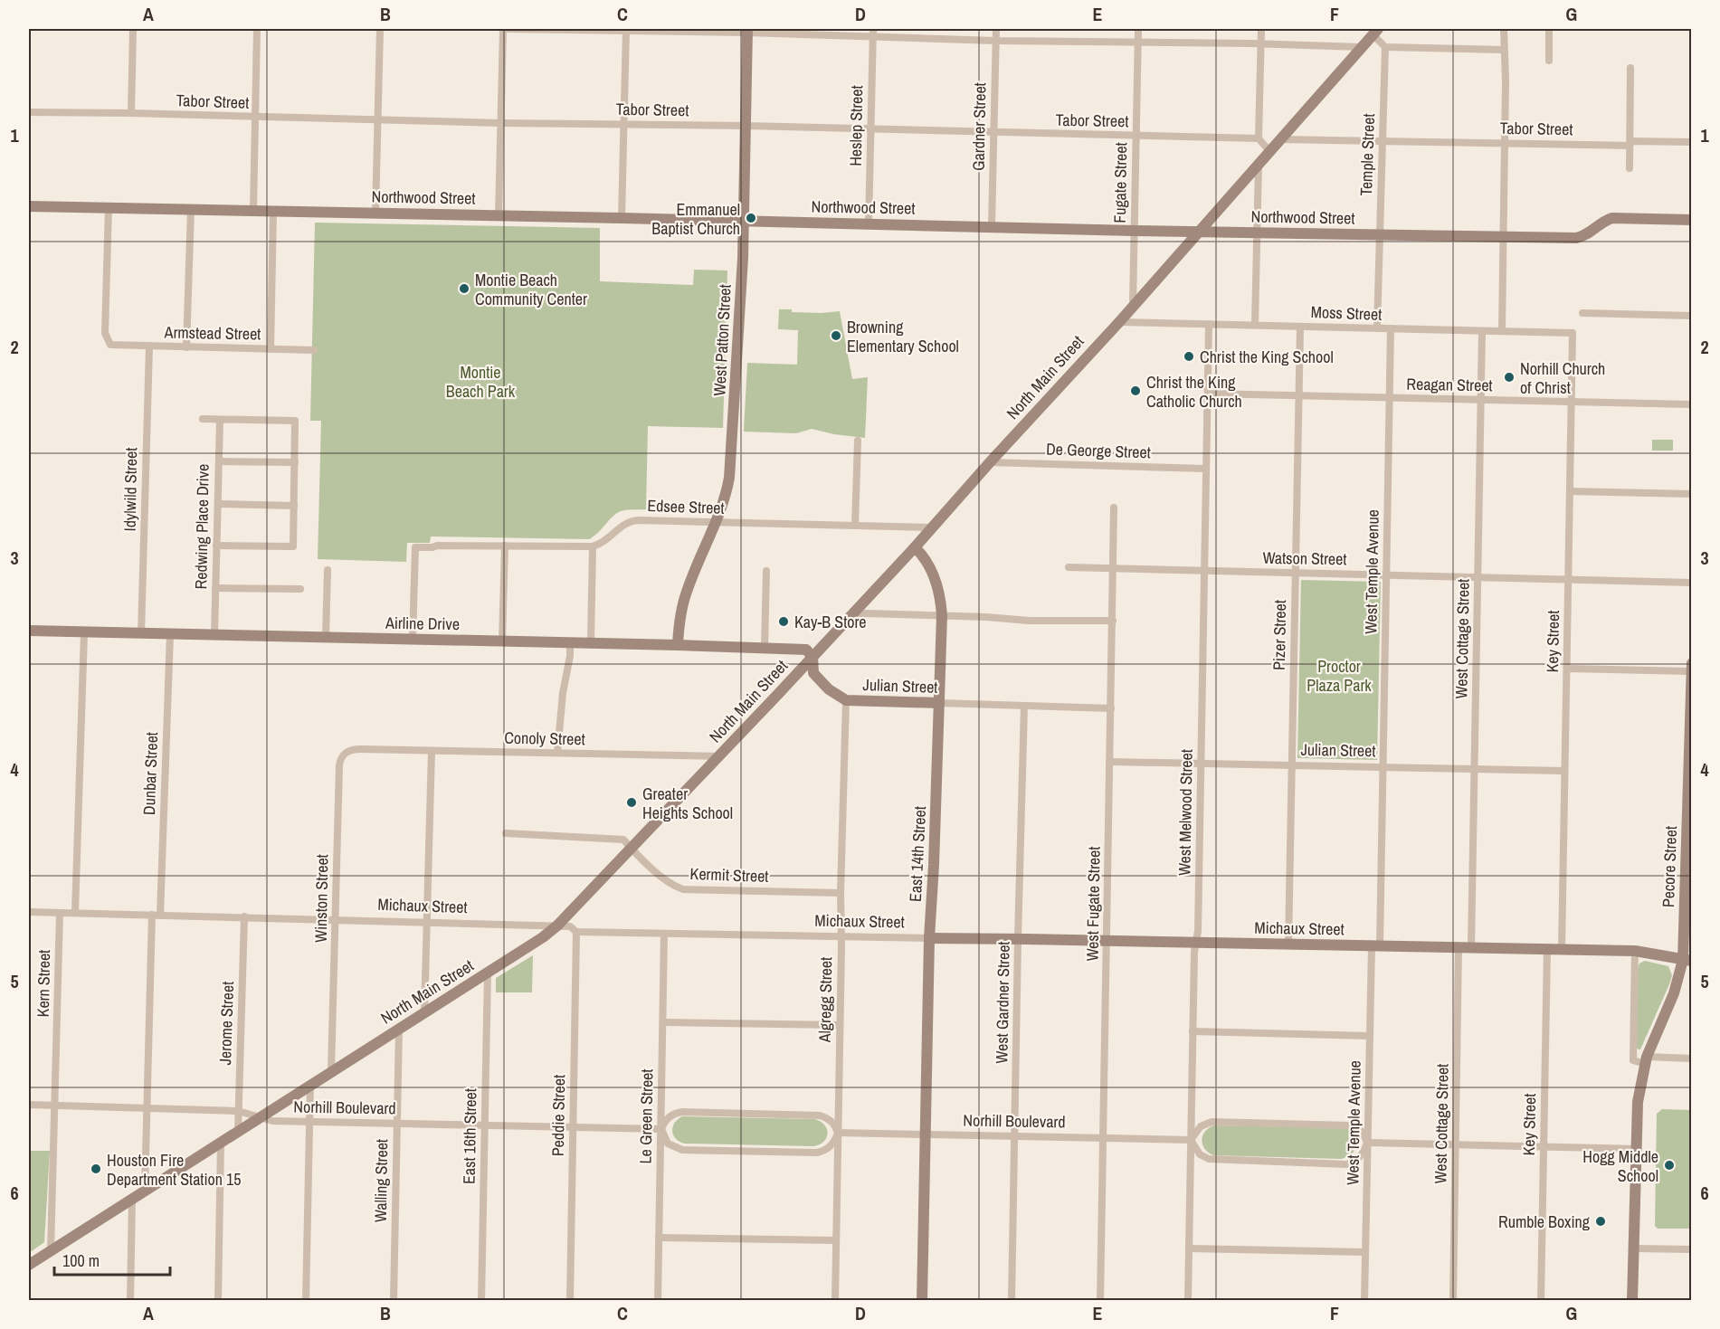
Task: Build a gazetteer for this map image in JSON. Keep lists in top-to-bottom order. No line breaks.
{"streets":{"street":["Tabor Street","Heslep Street","Gardner Street","Temple Street","Fugate Street","Northwood Street","Moss Street","Armstead Street","West Patton Street","North Main Street","Reagan Street","De George Street","Idylwild Street","Edsee Street","Redwing Place Drive","Watson Street","West Temple Avenue","Airline Drive","Pizer Street","West Cottage Street","Key Street","Julian Street","Conoly Street","Dunbar Street","West Melwood Street","East 14th Street","Pecore Street","Kermit Street","Winston Street","West Fugate Street","Michaux Street","Kern Street","Algregg Street","West Gardner Street","Jerome Street","Norhill Boulevard","Peddie Street","Le Green Street","East 16th Street","Walling Street"]},"crossings":[["Tabor Street","Heslep Street"],["Tabor Street","Gardner Street"],["Tabor Street","Temple Street"],["Tabor Street","Fugate Street"],["Tabor Street","West Patton Street"],["Tabor Street","North Main Street"],["Heslep Street","Northwood Street"],["Gardner Street","Northwood Street"],["Temple Street","Northwood Street"],["Temple Street","Moss Street"],["Fugate Street","Northwood Street"],["Fugate Street","North Main Street"],["Northwood Street","Armstead Street"],["Northwood Street","West Patton Street"],["Northwood Street","North Main Street"],["Moss Street","North Main Street"],["Moss Street","West Temple Avenue"],["Moss Street","Pizer Street"],["Moss Street","West Cottage Street"],["Moss Street","Key Street"],["Moss Street","West Melwood Street"],["Armstead Street","Idylwild Street"],["West Patton Street","Edsee Street"],["West Patton Street","Airline Drive"],["North Main Street","De George Street"],["North Main Street","Edsee Street"],["North Main Street","Airline Drive"],["North Main Street","Julian Street"],["North Main Street","Conoly Street"],["North Main Street","Dunbar Street"],["North Main Street","East 14th Street"],["North Main Street","Kermit Street"],["North Main Street","Winston Street"],["North Main Street","Michaux Street"],["North Main Street","Kern Street"],["North Main Street","Jerome Street"],["North Main Street","Norhill Boulevard"],["North Main Street","East 16th Street"],["North Main Street","Walling Street"],["Reagan Street","West Temple Avenue"],["Reagan Street","Pizer Street"],["Reagan Street","West Cottage Street"],["Reagan Street","Key Street"],["Reagan Street","West Melwood Street"],["De George Street","West Melwood Street"],["Idylwild Street","Airline Drive"],["Redwing Place Drive","Airline Drive"],["Watson Street","West Temple Avenue"],["Watson Street","Pizer Street"],["Watson Street","West Cottage Street"],["Watson Street","Key Street"],["Watson Street","West Melwood Street"],["Watson Street","West Fugate Street"],["West Temple Avenue","Julian Street"],["West Temple Avenue","Michaux Street"],["Airline Drive","Julian Street"],["Airline Drive","Dunbar Street"],["Pizer Street","Julian Street"],["Pizer Street","Michaux Street"],["West Cottage Street","Julian Street"],["West Cottage Street","Michaux Street"],["Key Street","Julian Street"],["Key Street","Michaux Street"],["Julian Street","West Melwood Street"],["Julian Street","East 14th Street"],["Julian Street","West Fugate Street"],["Julian Street","Algregg Street"],["Julian Street","West Gardner Street"],["Conoly Street","Winston Street"],["Dunbar Street","Michaux Street"],["Dunbar Street","Norhill Boulevard"],["West Melwood Street","Michaux Street"],["West Melwood Street","Norhill Boulevard"],["East 14th Street","Michaux Street"],["East 14th Street","Norhill Boulevard"],["Pecore Street","Michaux Street"],["Kermit Street","Algregg Street"],["Winston Street","Michaux Street"],["West Fugate Street","Michaux Street"],["West Fugate Street","Norhill Boulevard"],["Michaux Street","Kern Street"],["Michaux Street","Algregg Street"],["Michaux Street","West Gardner Street"],["Michaux Street","Jerome Street"],["Michaux Street","Peddie Street"],["Michaux Street","Le Green Street"],["Kern Street","Norhill Boulevard"],["Algregg Street","Norhill Boulevard"],["West Gardner Street","Norhill Boulevard"],["Jerome Street","Norhill Boulevard"],["Norhill Boulevard","Peddie Street"],["Norhill Boulevard","Le Green Street"],["Norhill Boulevard","East 16th Street"],["Norhill Boulevard","Walling Street"]],"parks":["Montie Beach Park","Proctor Plaza Park"],"places":["Emmanuel Baptist Church","Montie Beach Community Center","Browning Elementary School","Christ the King School","Norhill Church of Christ","Christ the King Catholic Church","Kay-B Store","Greater Heights School","Hogg Middle School","Houston Fire Department Station 15","Rumble Boxing"],"scale_bar":"100 m","grid":{"columns":["A","B","C","D","E","F","G"],"rows":["1","2","3","4","5","6"]}}
